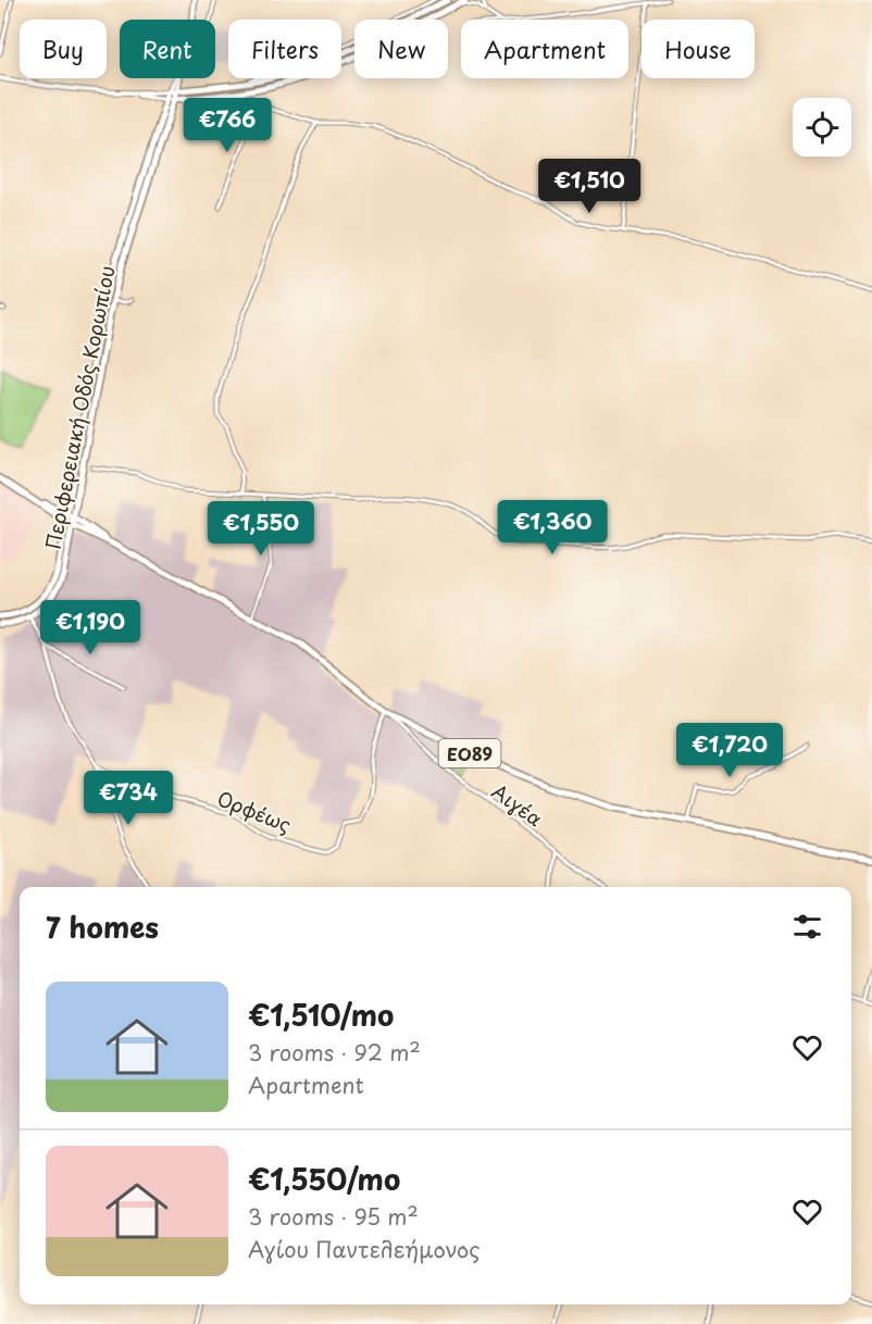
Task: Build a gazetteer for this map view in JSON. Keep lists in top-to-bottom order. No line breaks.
{"streets":{"main road":["Περιφερειακή Οδός Κορωπίου","ΕΟ89"],"street":["Αιγέα","Ορφέως"]},"crossings":[["Περιφερειακή Οδός Κορωπίου","ΕΟ89"],["ΕΟ89","Αιγέα"],["ΕΟ89","Ορφέως"],["Αιγέα","Ορφέως"]],"page":{"chip":["Buy","Rent","Filters","New","Apartment","House"],"price":["€766","€1,510","€1,360","€1,550","€1,190","€1,720","€734"],"heading":"7 homes","list":[{"name":"€1,510/mo","note":"3 rooms · 92 m² · Apartment"},{"name":"€1,550/mo","note":"3 rooms · 95 m² · Αγίου Παντελεήμονος"}]}}
